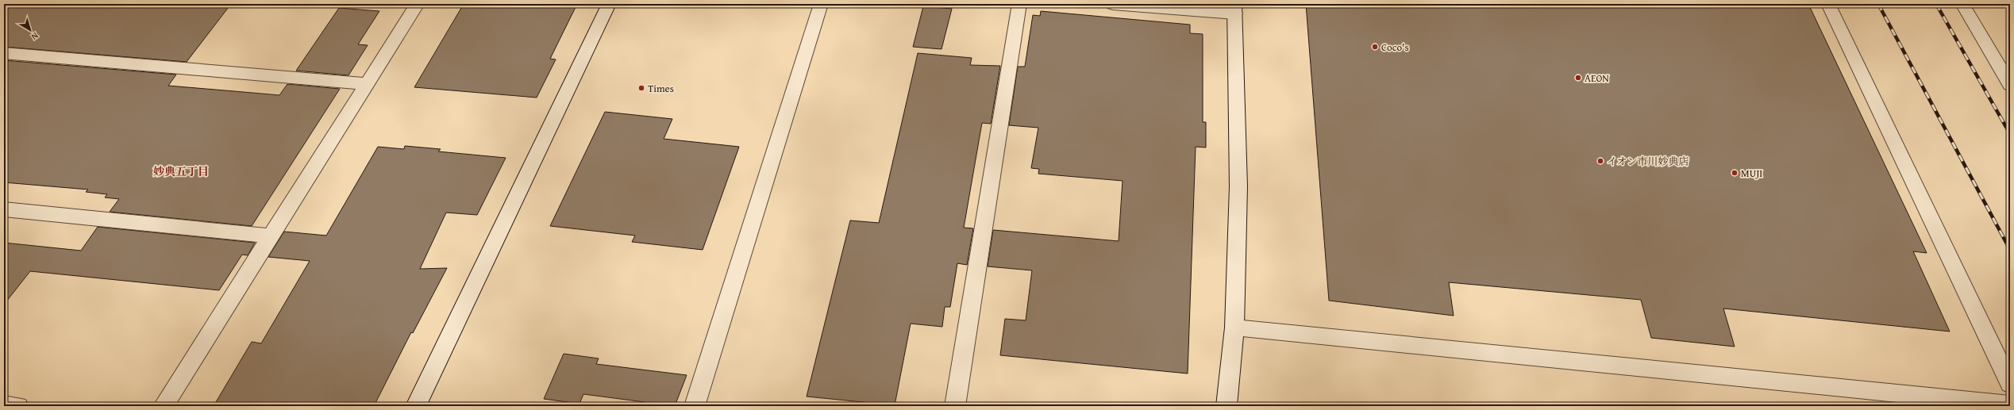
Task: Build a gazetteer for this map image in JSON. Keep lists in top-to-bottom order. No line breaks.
{"districts":["妙典五丁目"],"places":["Coco's","AEON","Times","イオン市川妙典店","MUJI"],"north":"bottom right"}
